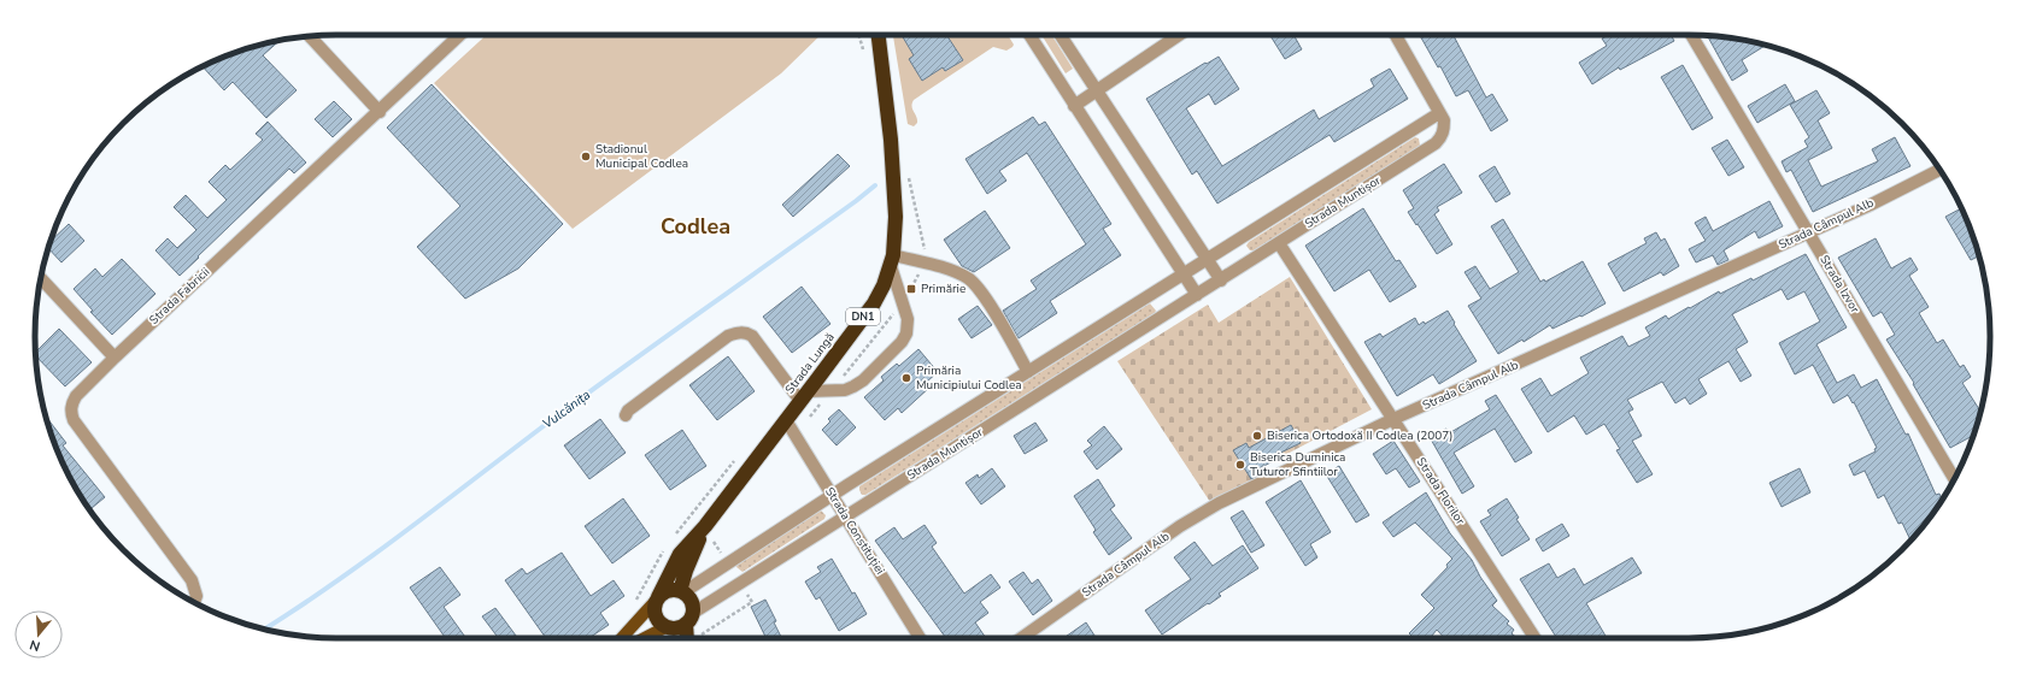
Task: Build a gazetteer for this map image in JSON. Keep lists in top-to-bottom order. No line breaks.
{"streets":{"highway":["DN1","Strada Lungă"],"street":["Strada Muntișor","Strada Câmpul Alb","Strada Izvor","Strada Fabricii","Strada Florilor","Strada Constituției"]},"crossings":[["Strada Muntișor","Strada Lungă"],["Strada Muntișor","Strada Florilor"],["Strada Muntișor","Strada Constituției"],["Strada Câmpul Alb","Strada Izvor"],["Strada Câmpul Alb","Strada Florilor"],["Strada Lungă","Strada Constituției"]],"districts":["Codlea"],"water":["Vulcănița"],"places":{"other":["Stadionul Municipal Codlea","Primăria Municipiului Codlea","Biserica Ortodoxă II Codlea (2007)","Biserica Duminica Tuturor Sfintiilor"],"transit":["Primărie"]},"north":"bottom"}
